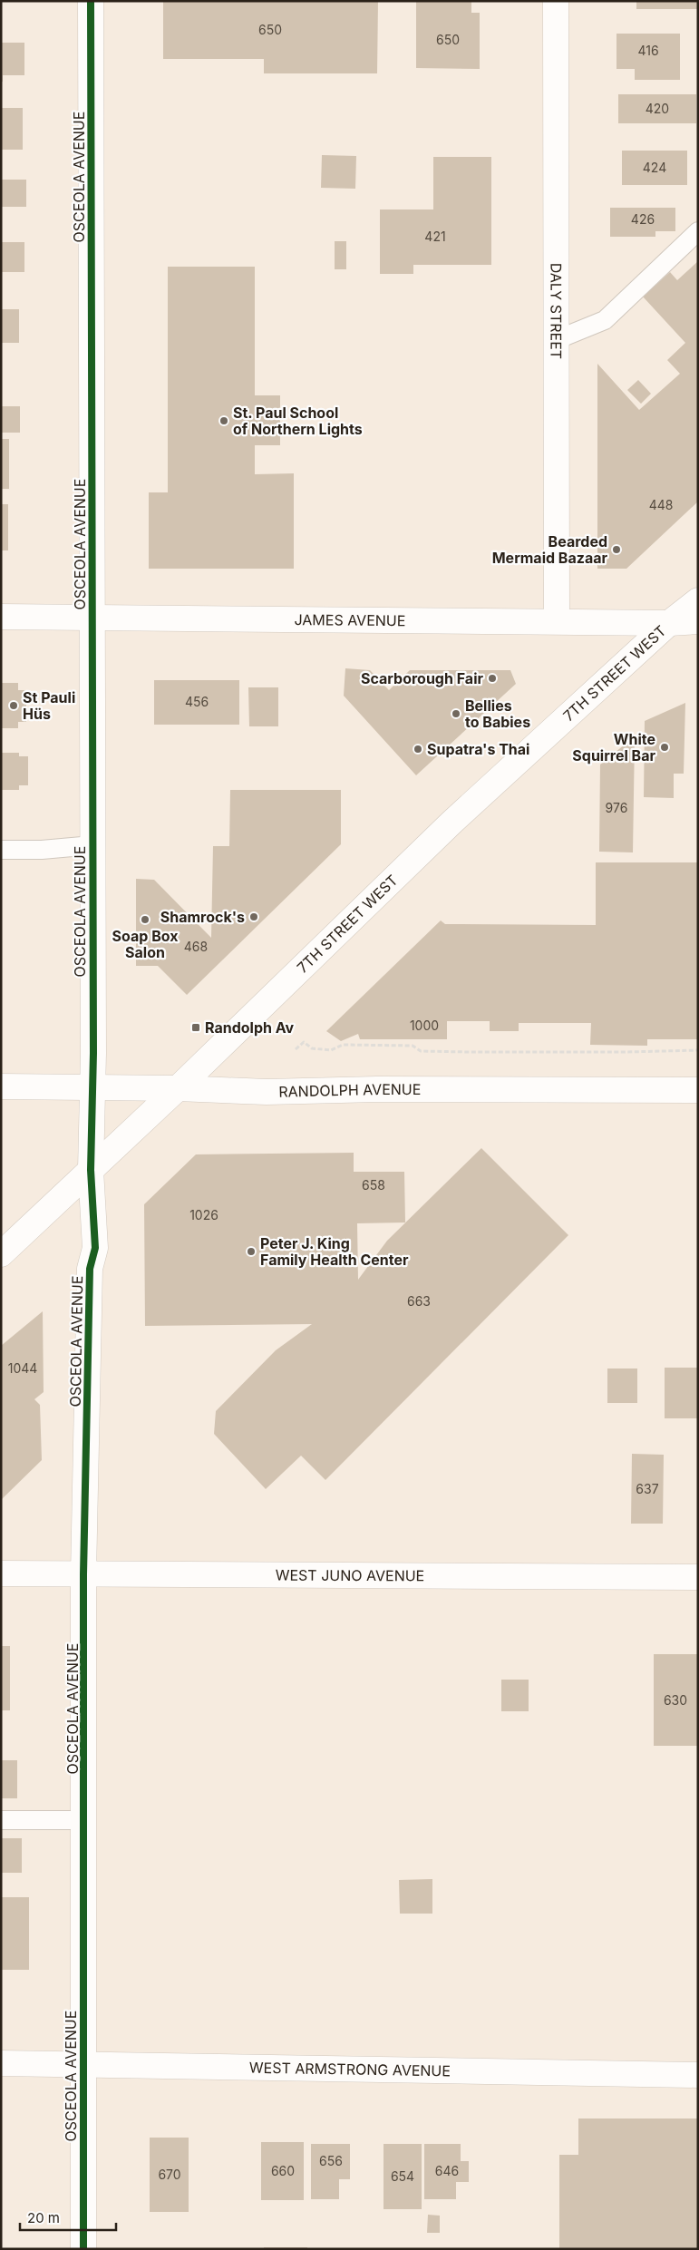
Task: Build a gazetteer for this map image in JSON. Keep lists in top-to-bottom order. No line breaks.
{"streets":{"street":["OSCEOLA AVENUE","DALY STREET","JAMES AVENUE","7TH STREET WEST","RANDOLPH AVENUE","WEST JUNO AVENUE","WEST ARMSTRONG AVENUE"]},"crossings":[["OSCEOLA AVENUE","JAMES AVENUE"],["OSCEOLA AVENUE","7TH STREET WEST"],["OSCEOLA AVENUE","RANDOLPH AVENUE"],["OSCEOLA AVENUE","WEST JUNO AVENUE"],["OSCEOLA AVENUE","WEST ARMSTRONG AVENUE"],["DALY STREET","JAMES AVENUE"],["JAMES AVENUE","7TH STREET WEST"],["7TH STREET WEST","RANDOLPH AVENUE"]],"places":{"other":["St. Paul School of Northern Lights","Bearded Mermaid Bazaar","Scarborough Fair","St Pauli Hüs","Bellies to Babies","White Squirrel Bar","Supatra's Thai","Shamrock's","Soap Box Salon","Peter J. King Family Health Center"],"transit":["Randolph Av"]},"house_numbers":["650","650","416","420","424","426","421","448","456","976","468","1000","658","1026","663","1044","637","630","656","660","646","670","654"],"scale_bar":"20 m"}
